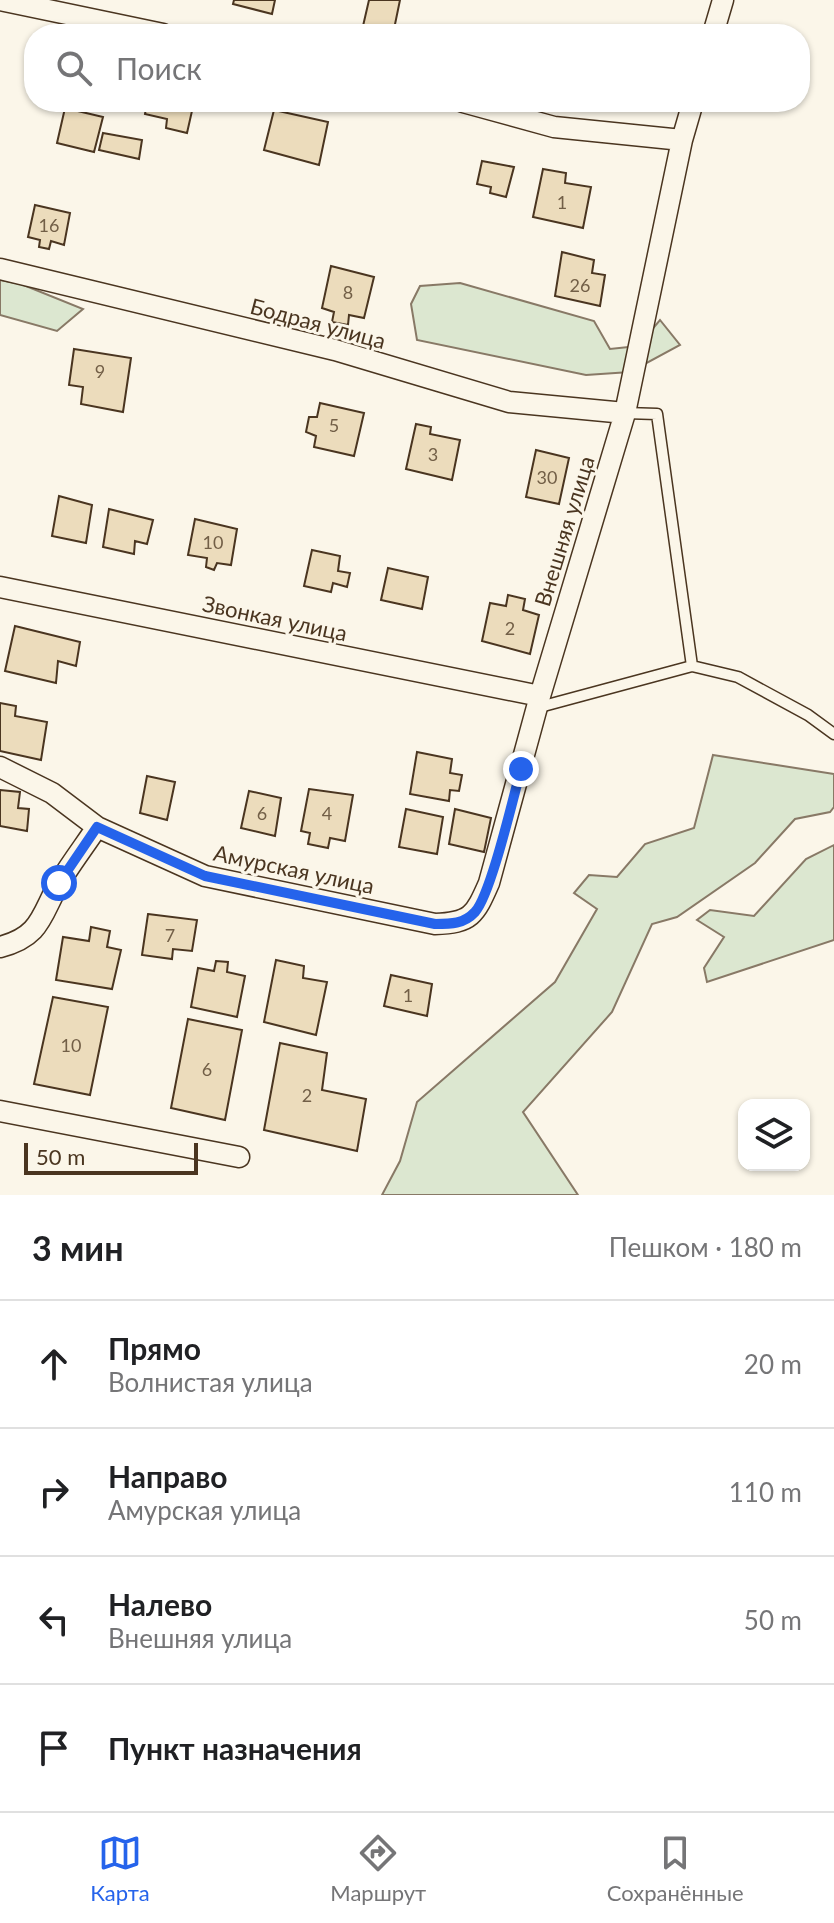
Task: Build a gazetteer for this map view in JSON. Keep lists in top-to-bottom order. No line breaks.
{"streets":{"street":["Бодрая улица","Внешняя улица","Звонкая улица","Амурская улица"]},"crossings":[["Бодрая улица","Внешняя улица"],["Внешняя улица","Звонкая улица"],["Внешняя улица","Амурская улица"]],"house_numbers":["1","16","26","8","9","5","3","30","10","2","6","4","7","1","10","6","2"],"scale_bar":"50 m","page":{"search":"Поиск","scale":"50 m","heading":["3 мин","Пешком · 180 m"],"list":[["Прямо","Волнистая улица","20 m"],["Направо","Амурская улица","110 m"],["Налево","Внешняя улица","50 m"],"Пункт назначения"],"nav":["Карта","Маршрут","Сохранённые"]}}
